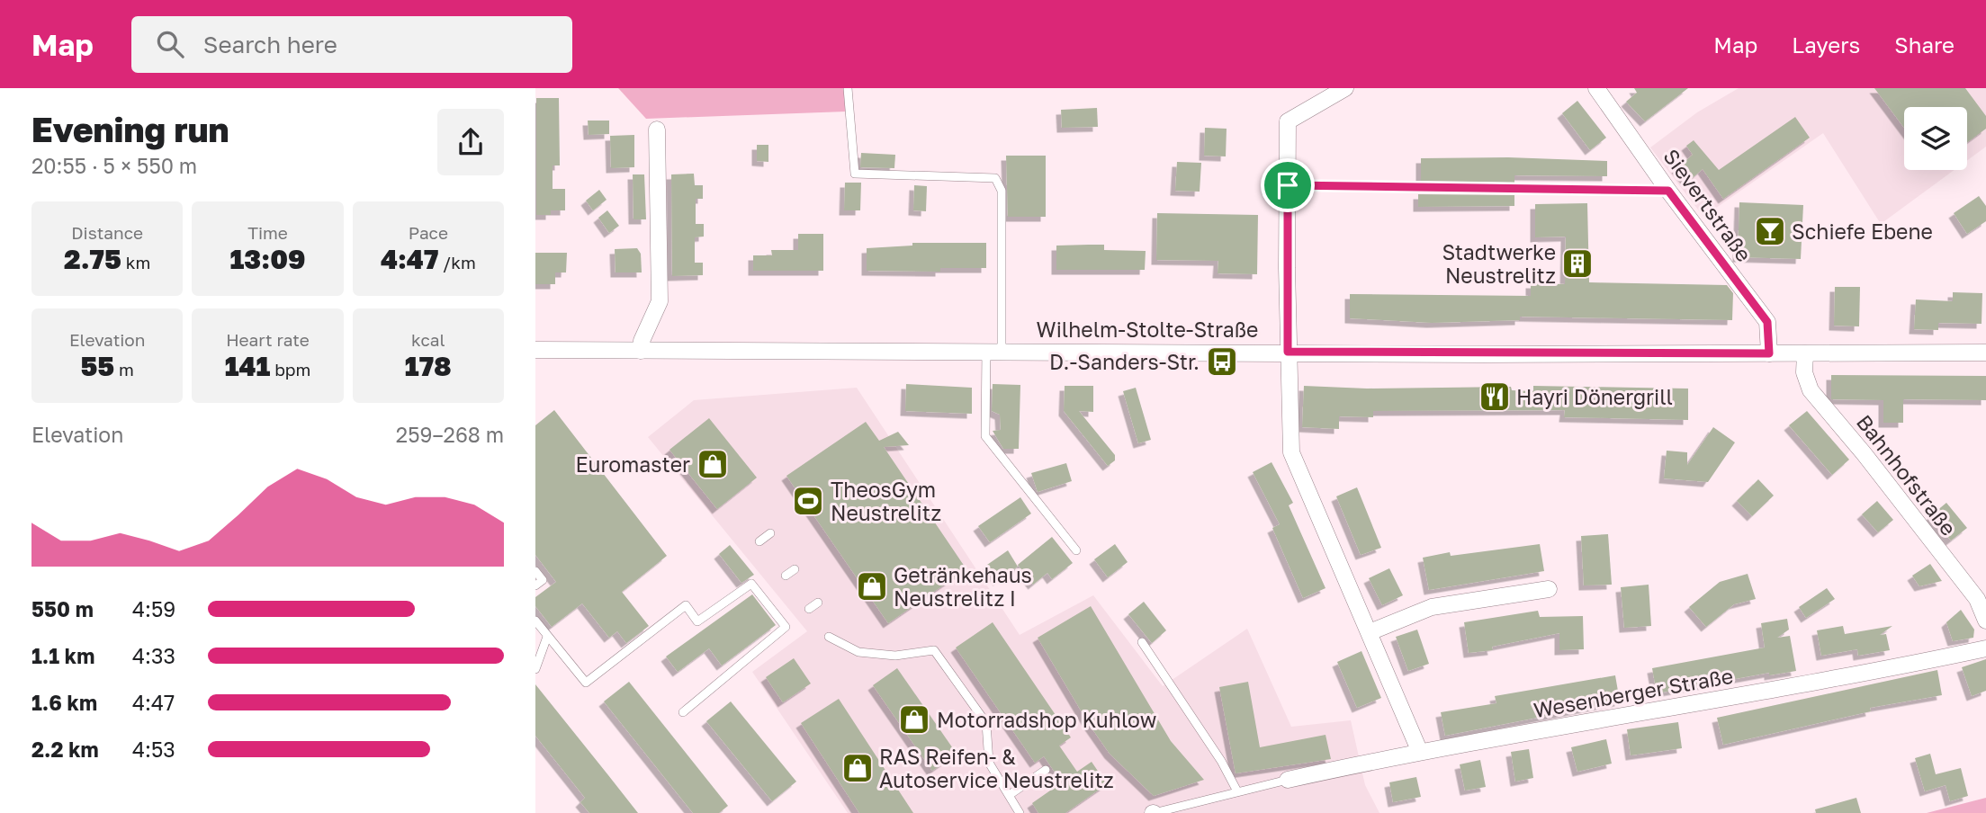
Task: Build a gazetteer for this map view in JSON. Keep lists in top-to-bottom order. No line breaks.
{"streets":{"street":["Sievertstraße","Wilhelm-Stolte-Straße","Bahnhofstraße","Wesenberger Straße"]},"crossings":[["Sievertstraße","Wilhelm-Stolte-Straße"],["Wilhelm-Stolte-Straße","Bahnhofstraße"]],"places":{"bar":["Schiefe Ebene"],"building":["Stadtwerke Neustrelitz"],"bus stop":["D.-Sanders-Str."],"restaurant":["Hayri Dönergrill"],"shop":["Euromaster","Getränkehaus Neustrelitz I","Motorradshop Kuhlow","RAS Reifen- & Autoservice Neustrelitz"],"sports":["TheosGym Neustrelitz"]},"page":{"header":"Map","search":"Search here","nav":["Map","Layers","Share"],"heading":["Evening run","20:55 · 5 × 550 m"],"stats":[["Distance","2.75 km"],["Time","13:09"],["Pace","4:47 /km"],["Elevation","55 m"],["Heart rate","141 bpm"],["kcal","178"]],"chart":["Elevation","259–268 m"],"list":[{"name":"550 m","note":"4:59"},{"name":"1.1 km","note":"4:33"},{"name":"1.6 km","note":"4:47"},{"name":"2.2 km","note":"4:53"}]}}
